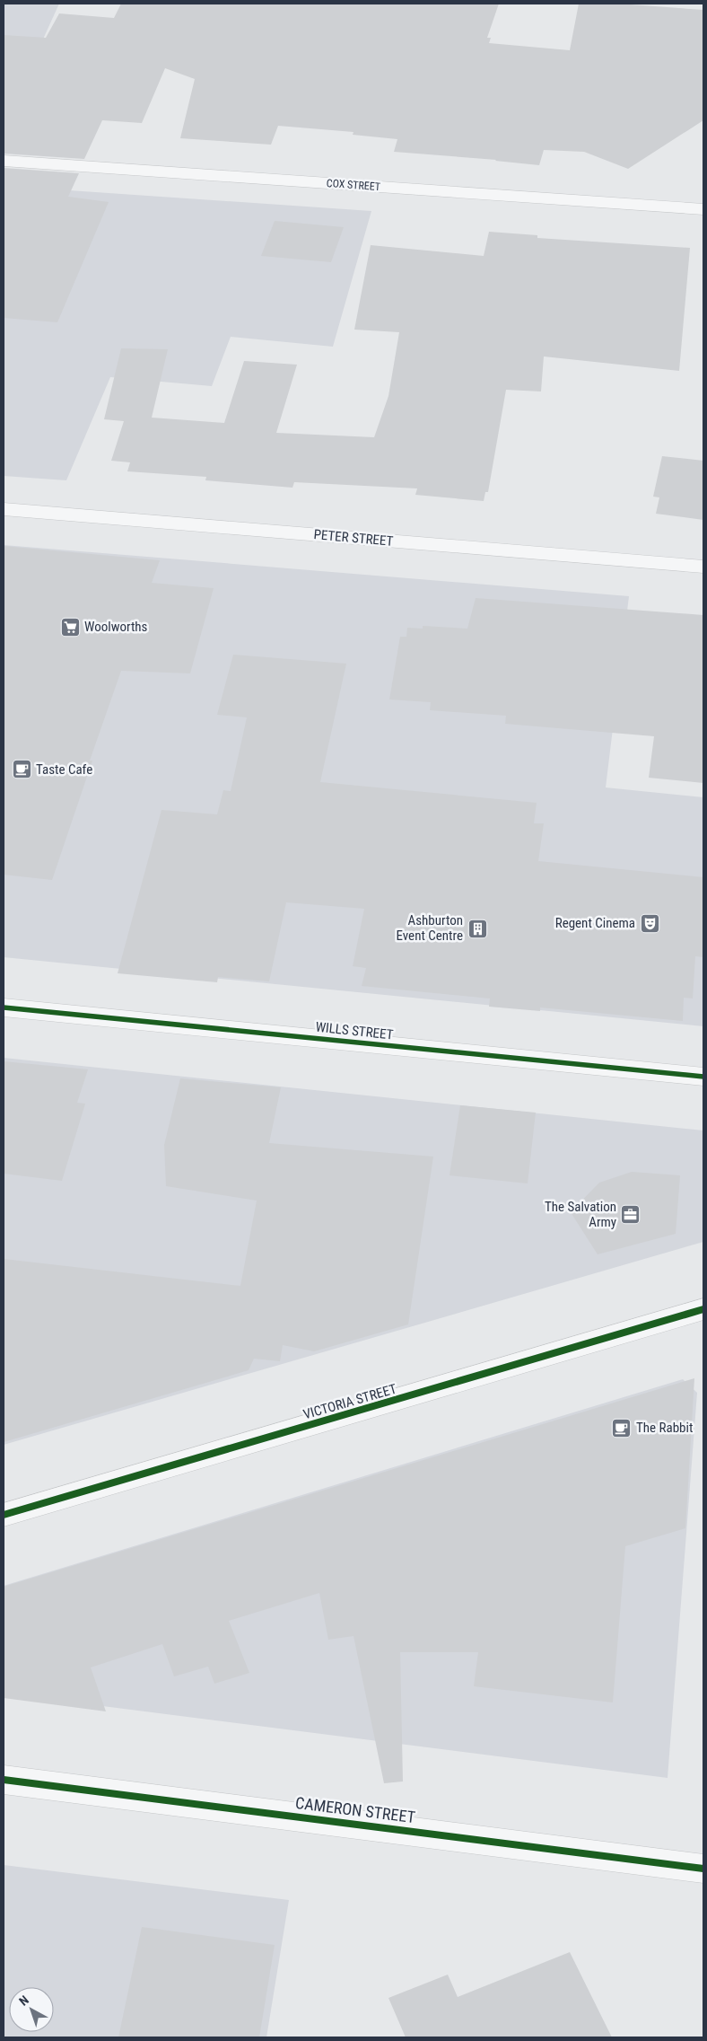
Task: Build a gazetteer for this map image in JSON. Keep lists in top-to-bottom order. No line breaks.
{"streets":{"street":["COX STREET","PETER STREET","WILLS STREET","VICTORIA STREET","CAMERON STREET"]},"places":{"supermarket":["Woolworths"],"cafe":["Taste Cafe","The Rabbit"],"theatre":["Regent Cinema"],"building":["Ashburton Event Centre"],"office":["The Salvation Army"]},"north":"top left"}
